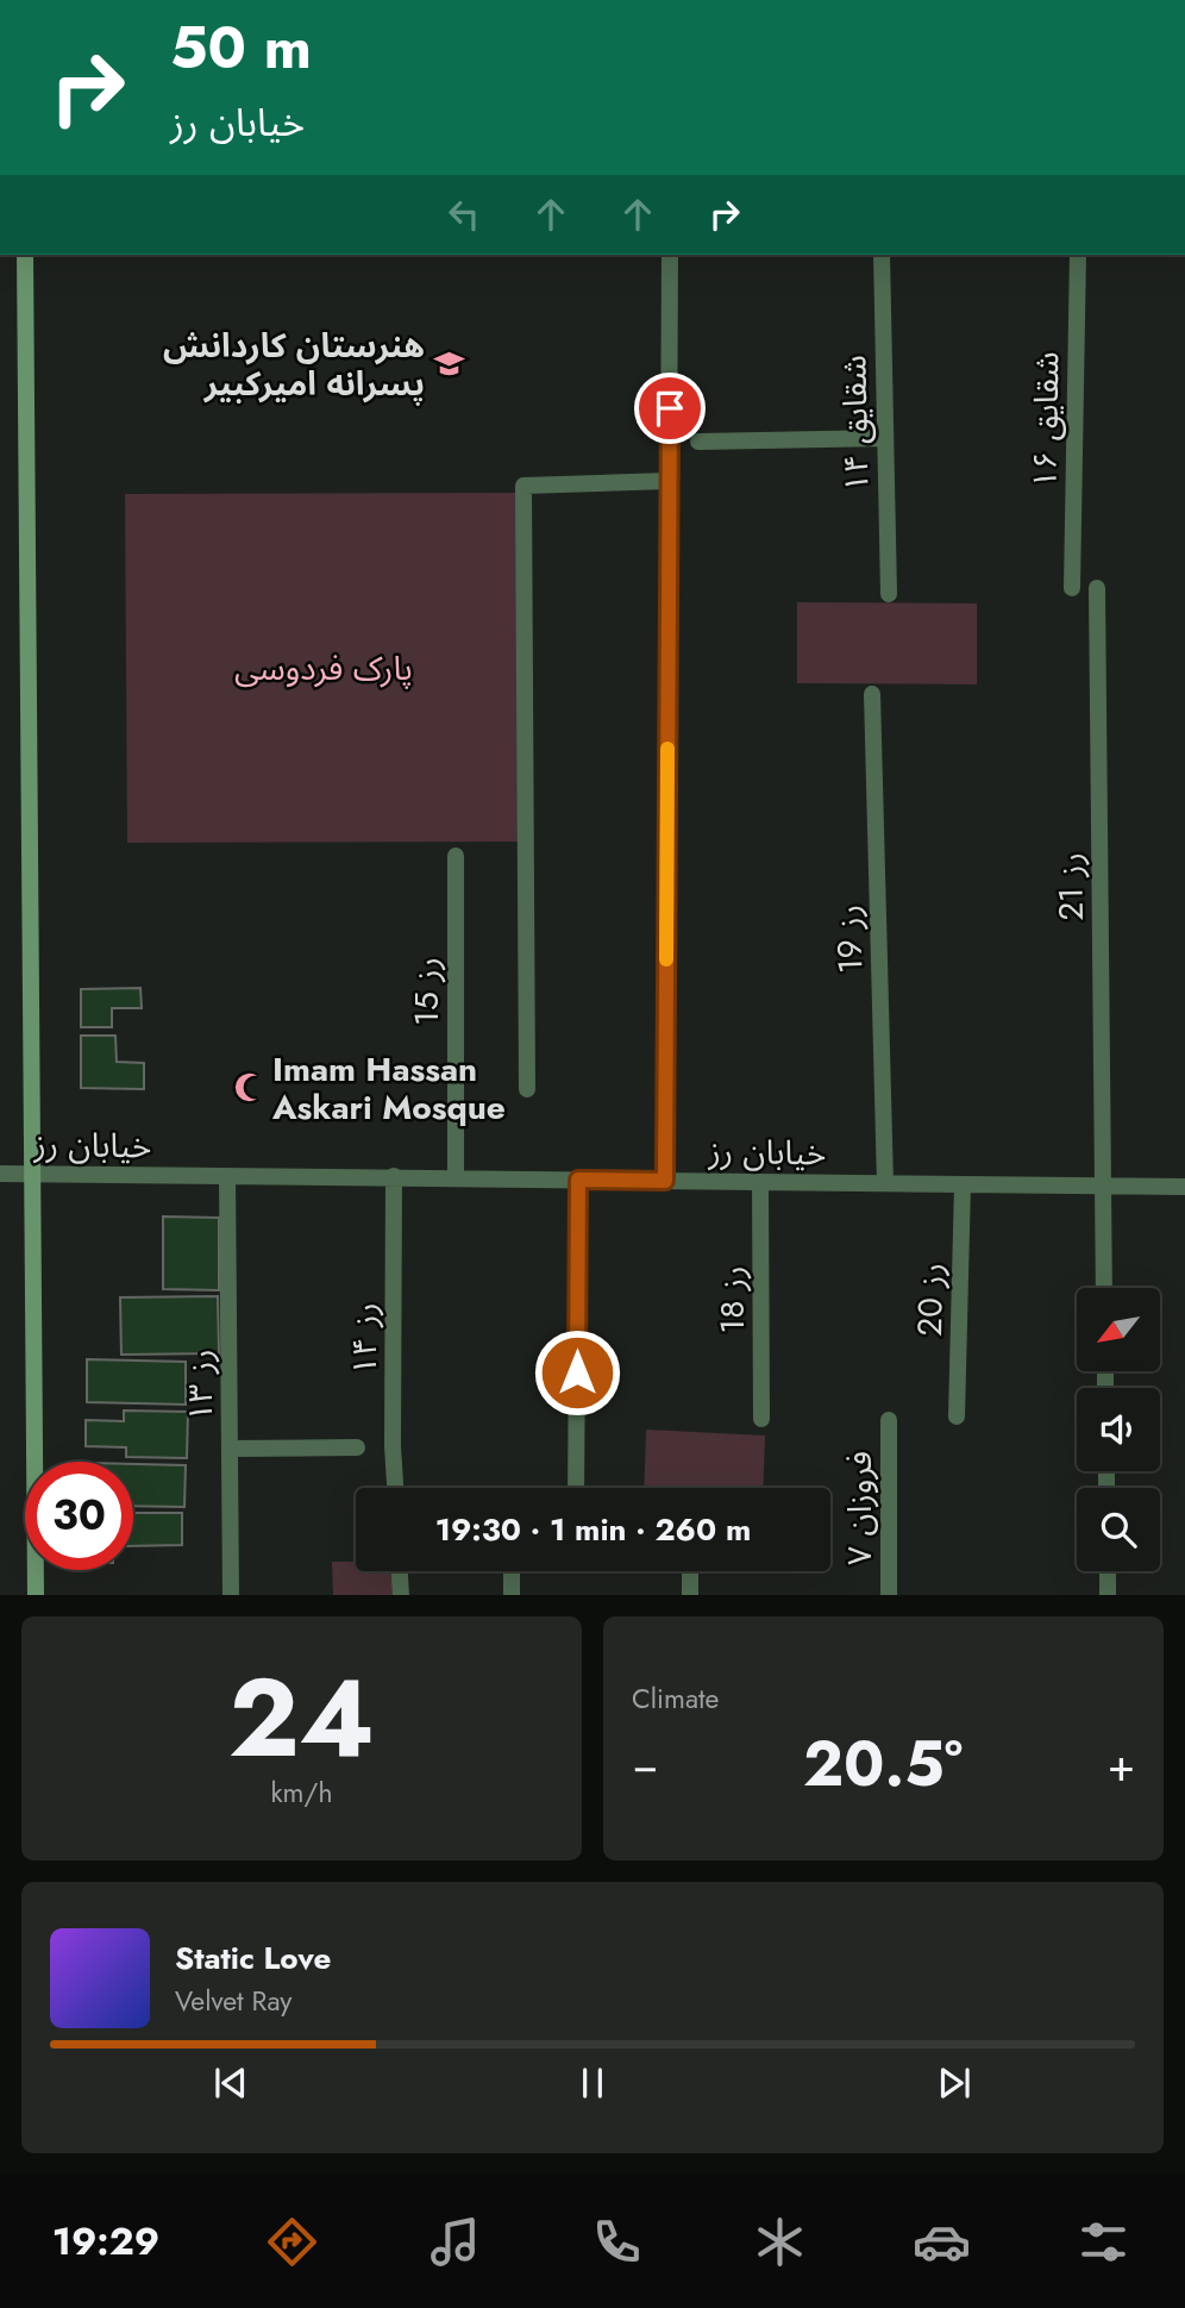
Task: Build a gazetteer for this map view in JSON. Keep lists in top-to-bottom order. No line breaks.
{"streets":{"street":["شقایق ۱۶","شقایق ۱۴","رز 21","رز 19","رز 15","خیابان رز","رز 18","رز 20","رز ۱۴","رز ۱۳","فروزان ۷"]},"crossings":[["رز 21","خیابان رز"],["رز 19","خیابان رز"],["رز 15","خیابان رز"],["خیابان رز","رز 18"],["خیابان رز","رز 20"],["خیابان رز","رز ۱۴"],["خیابان رز","رز ۱۳"]],"parks":["پارک فردوسی"],"places":{"school or university":["هنرستان کاردانش پسرانه امیرکبیر"],"mosque":["Imam Hassan Askari Mosque"]},"north":"bottom left","page":{"turn":["50 m","خیابان رز"],"limit":"30","trip":"19:30 · 1 min · 260 m","tile":[["24","km/h"],"Climate"],"heat":["−","20.5°","+"],"song":["Static Love","Velvet Ray"],"tabs":"19:29"}}
